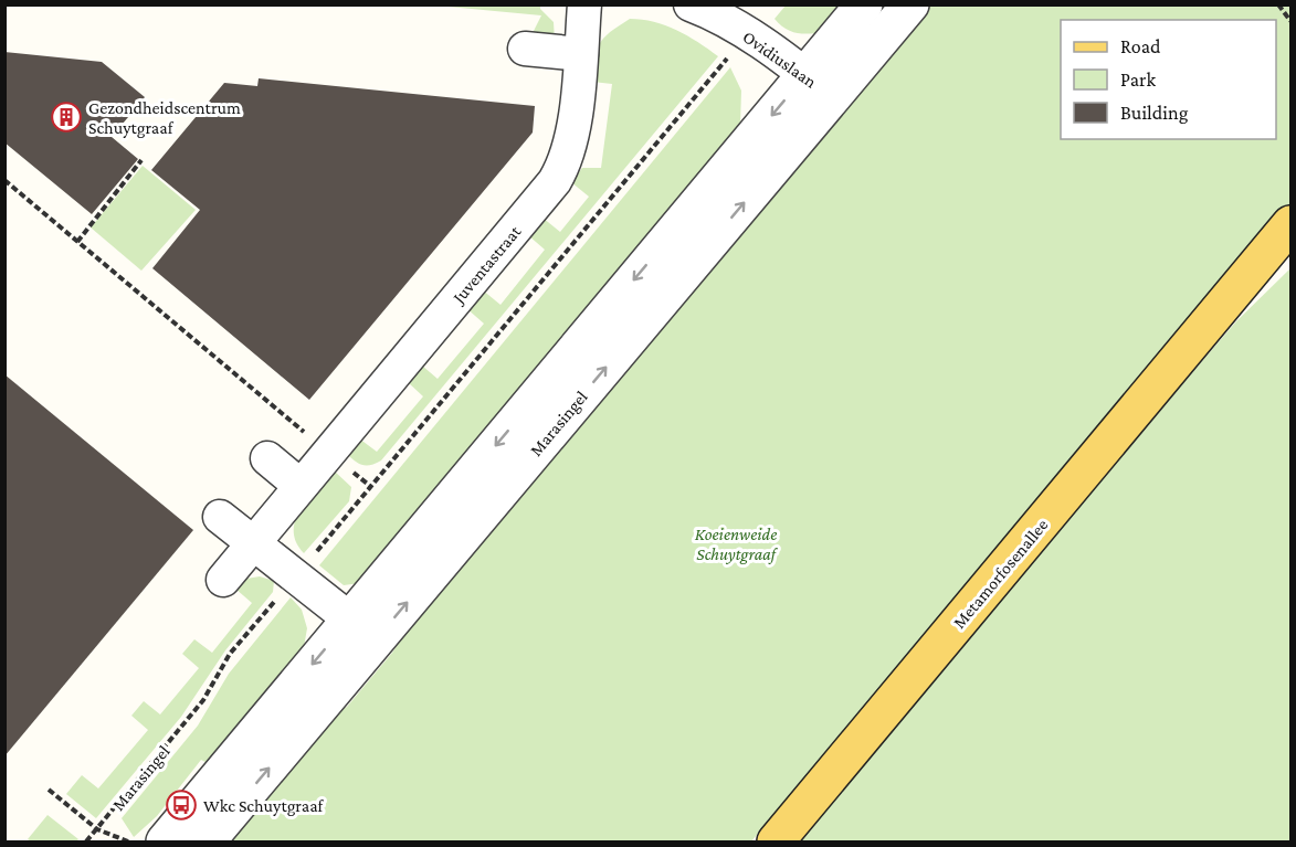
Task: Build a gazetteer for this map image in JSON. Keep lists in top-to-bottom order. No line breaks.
{"streets":{"main road":["Metamorfosenallee"],"street":["Ovidiuslaan","Juventastraat","Marasingel"]},"crossings":[["Ovidiuslaan","Marasingel"]],"parks":["Koeienweide Schuytgraaf"],"places":{"building":["Gezondheidscentrum Schuytgraaf"],"bus stop":["Wkc Schuytgraaf"]},"legend":["Road","Park","Building"]}
